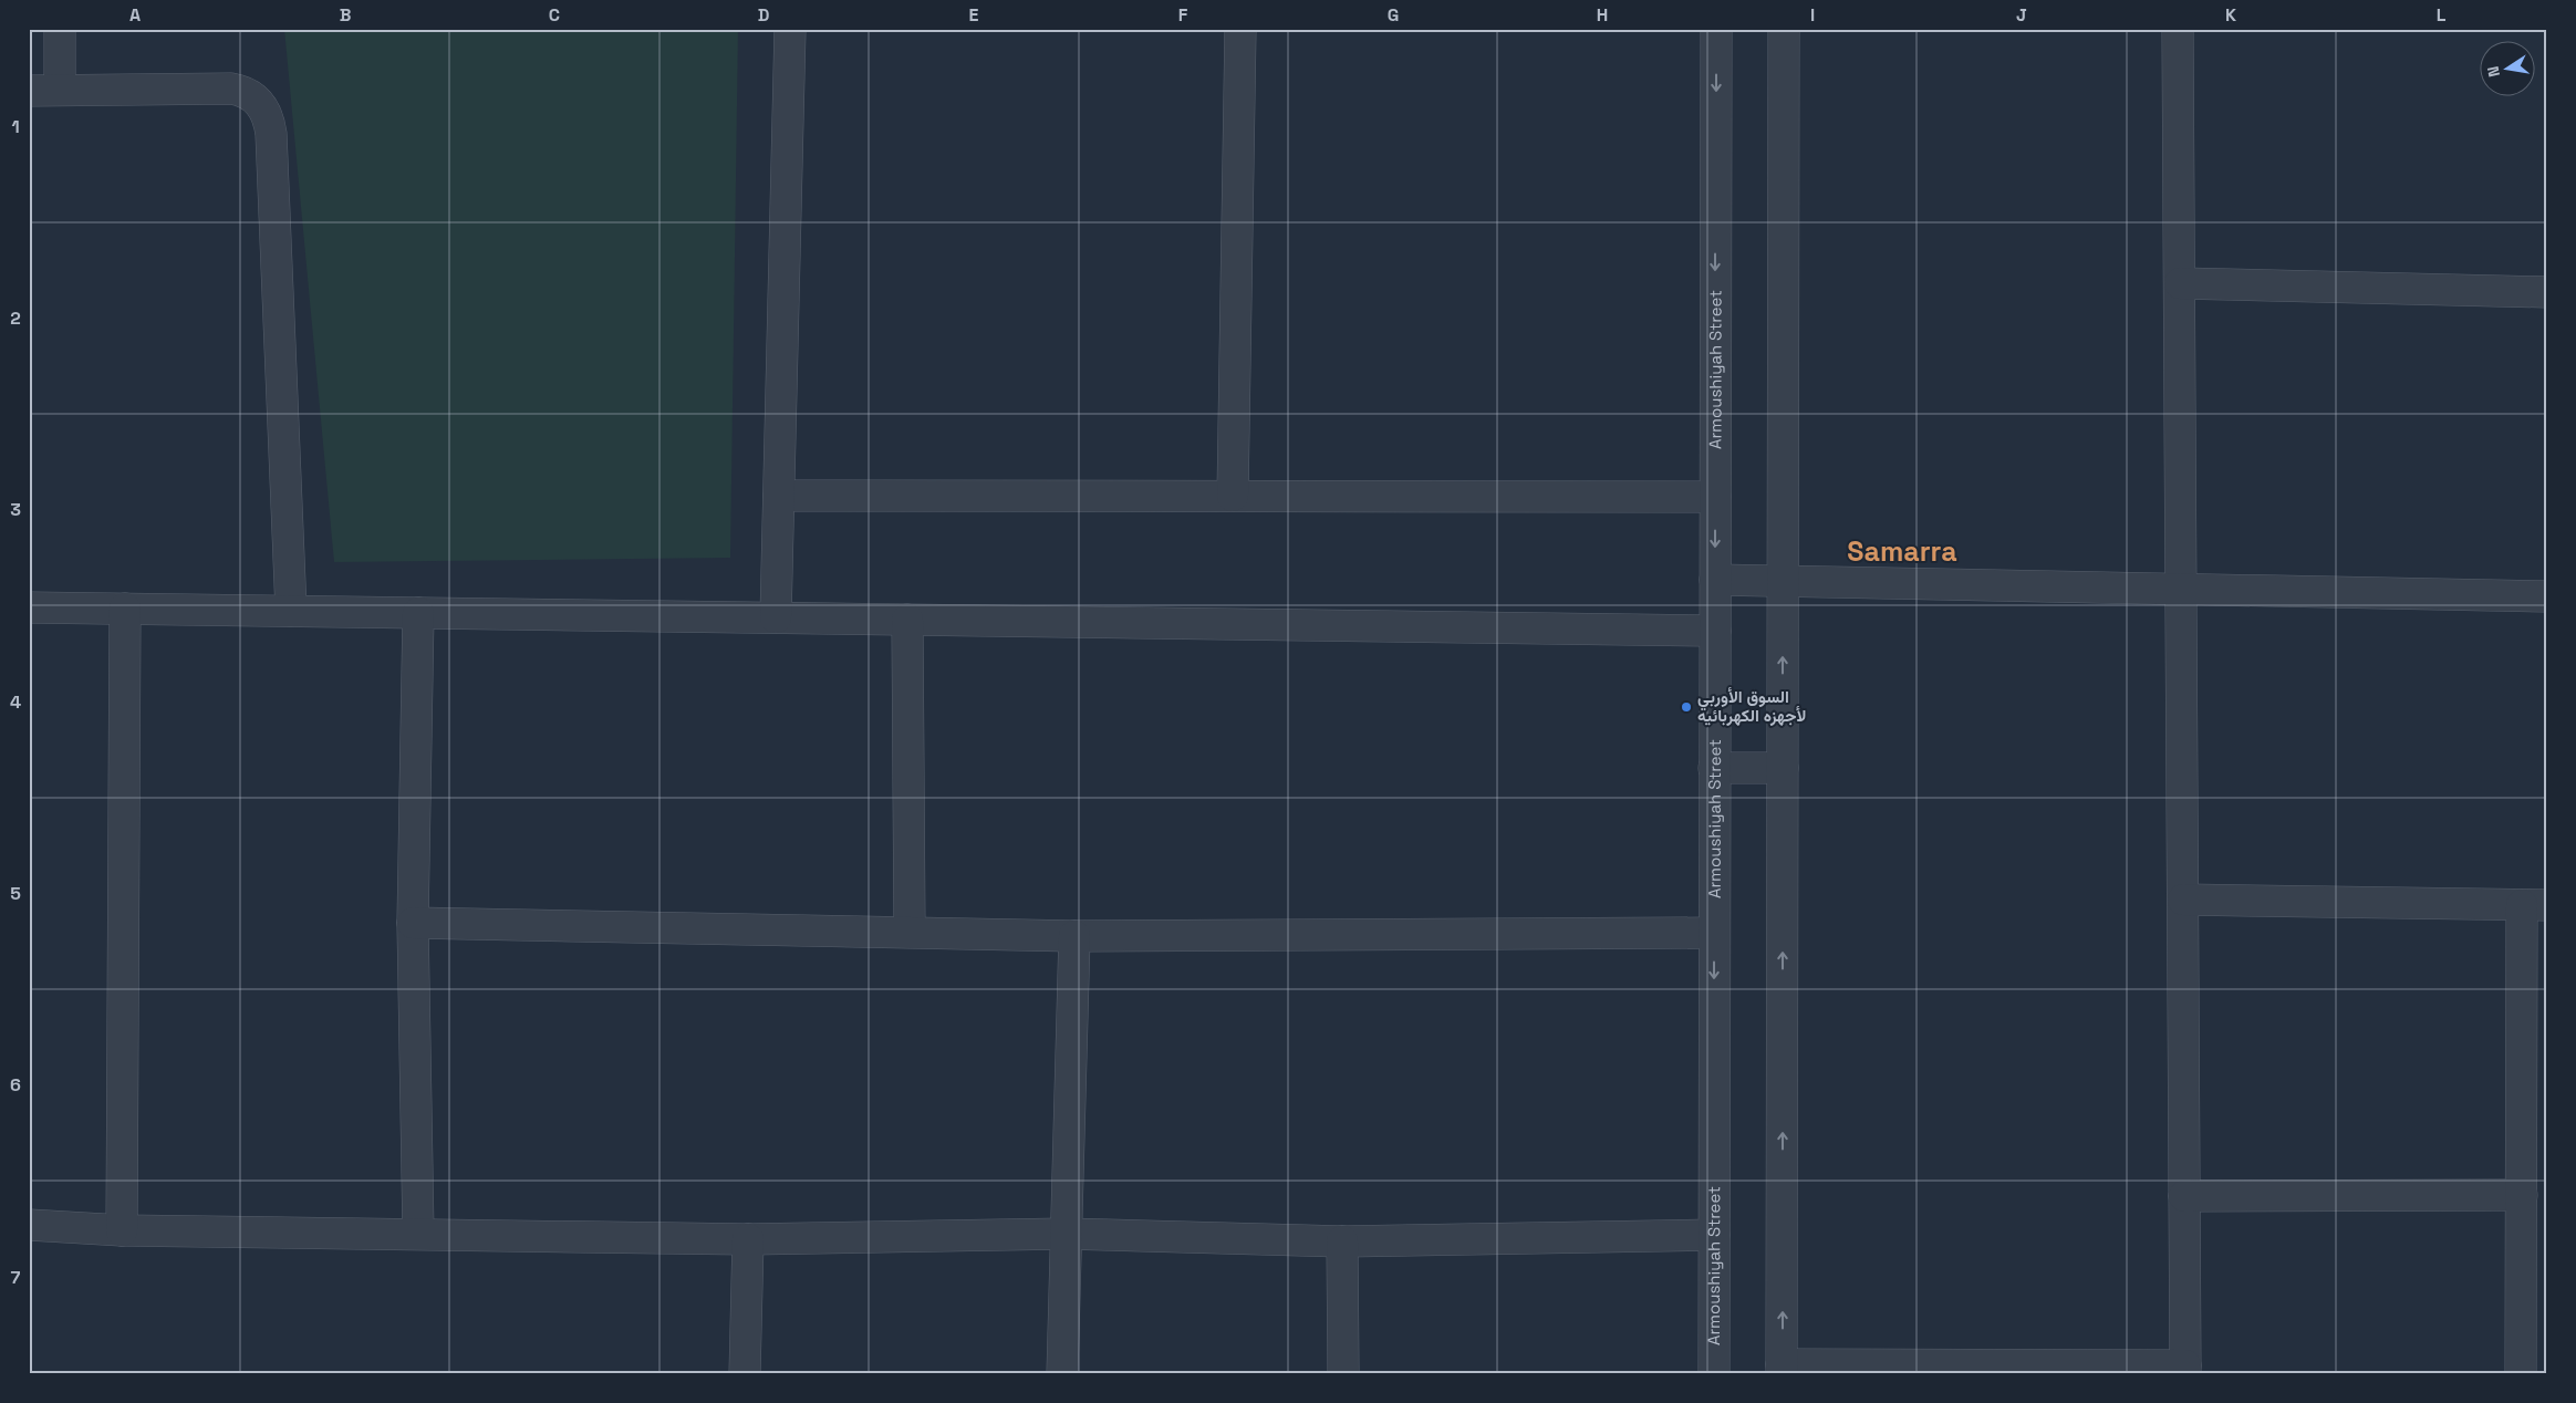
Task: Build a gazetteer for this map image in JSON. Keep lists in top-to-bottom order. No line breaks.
{"streets":{"street":["Armoushiyah Street"]},"districts":["Samarra"],"places":["السوق الأوربي لأجهزه الكهربائيه"],"north":"left","grid":{"columns":["A","B","C","D","E","F","G","H","I","J","K","L"],"rows":["1","2","3","4","5","6","7"]}}
